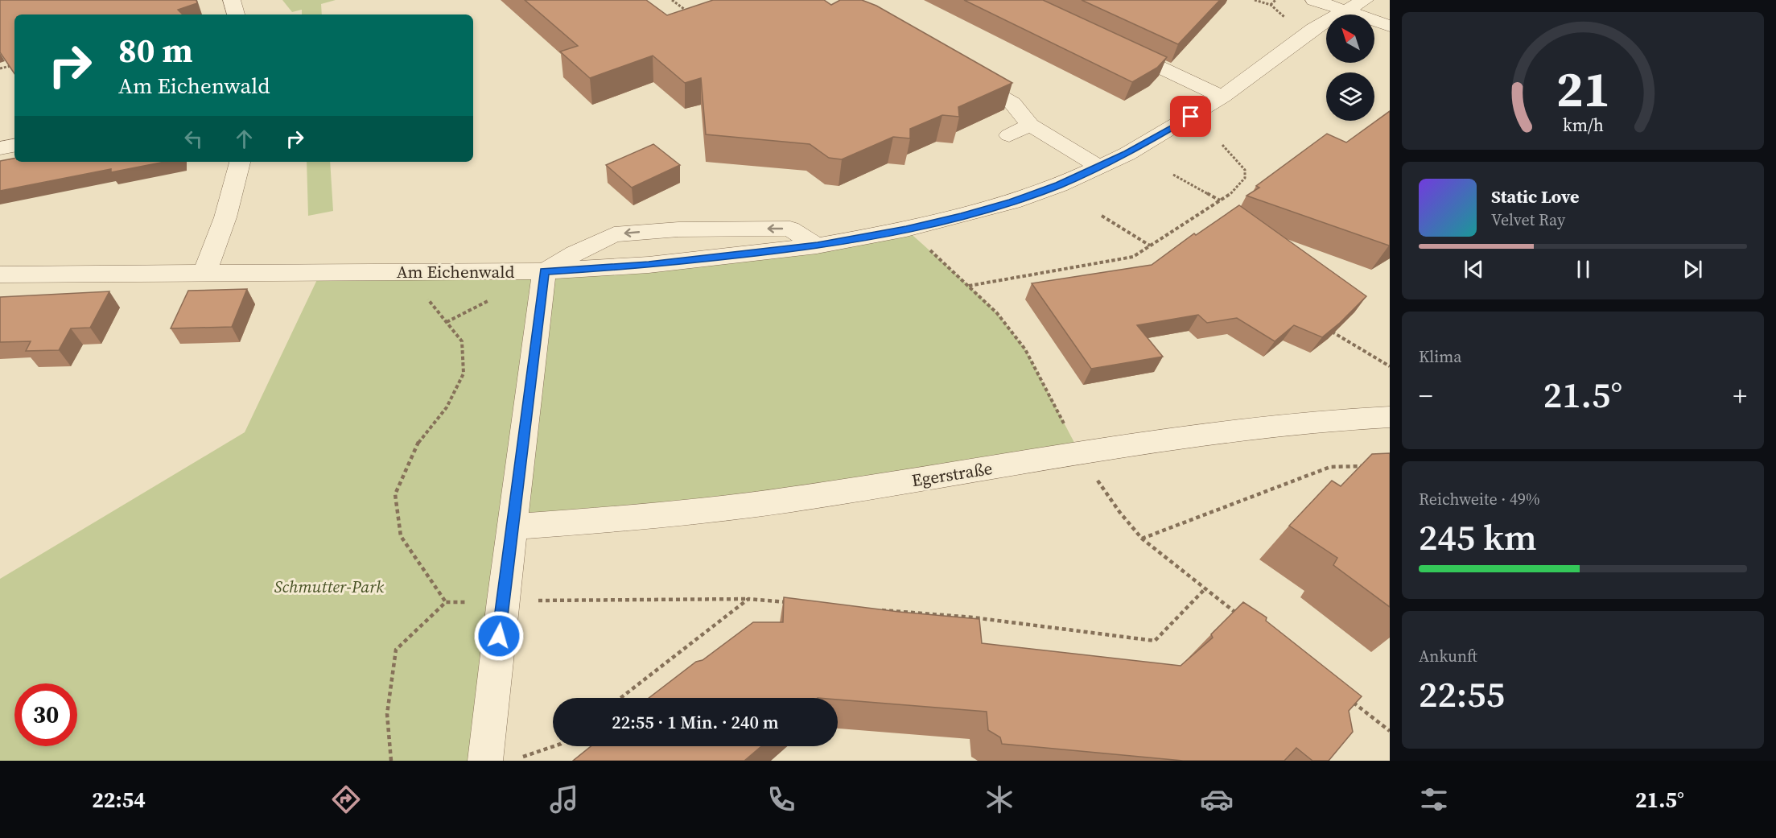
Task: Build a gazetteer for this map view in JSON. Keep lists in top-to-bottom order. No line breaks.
{"streets":{"street":["Am Eichenwald","Egerstraße"]},"parks":["Schmutter-Park"],"north":"top left","page":{"turn":["80 m","Am Eichenwald"],"song":["Static Love","Velvet Ray"],"tile":["Klima",["Reichweite · 49%","245 km"],["Ankunft","22:55"]],"heat":["−","21.5°","+"],"limit":"30","trip":"22:55 · 1 Min. · 240 m","tabs":["22:54","21.5°"],"gauge":["21","km/h"]}}
